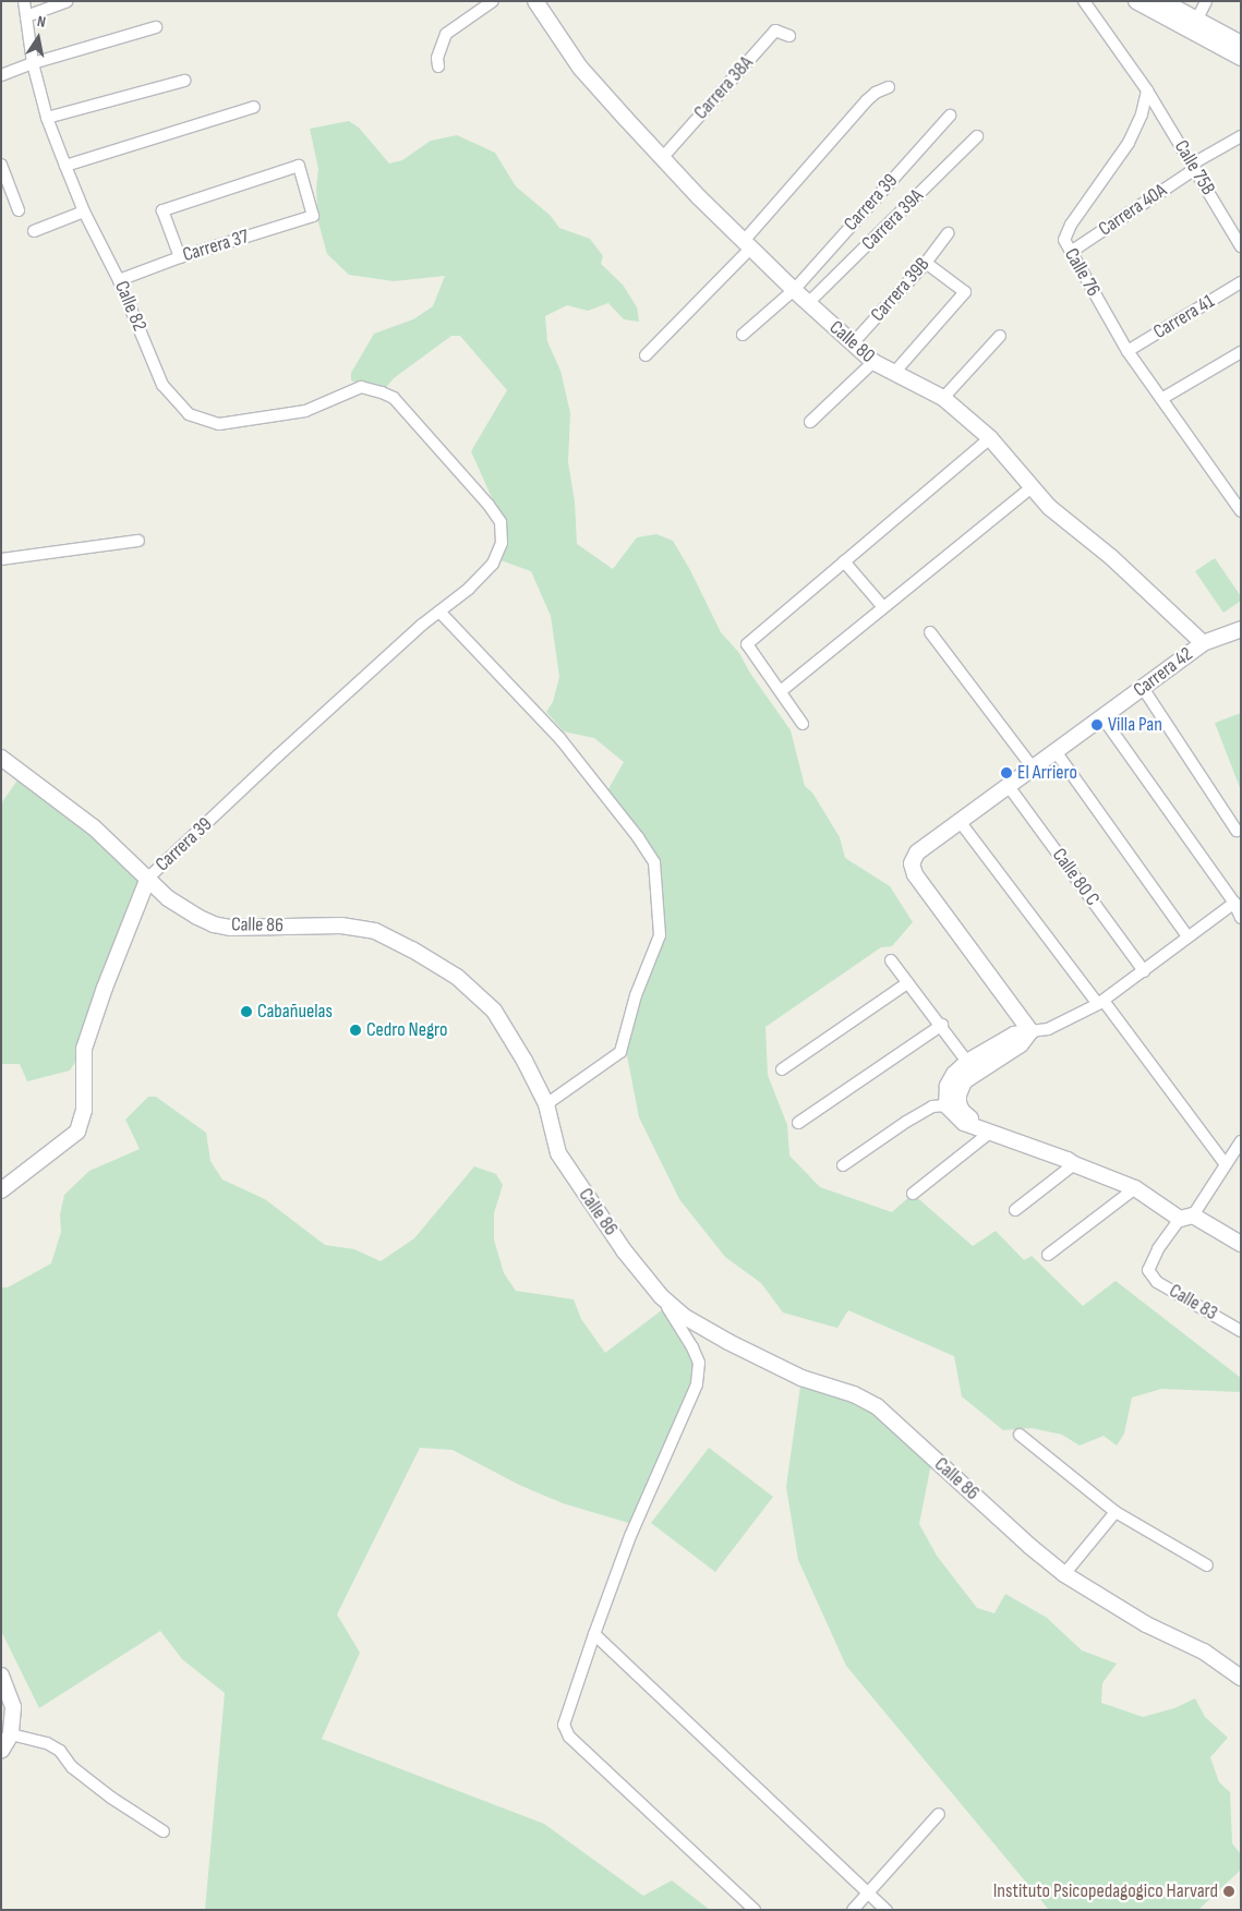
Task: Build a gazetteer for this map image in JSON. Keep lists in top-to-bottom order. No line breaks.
{"streets":{"main road":["Carrera 39","Calle 80","Carrera 42","Calle 86"],"street":["Carrera 38A","Calle 75B","Carrera 40A","Carrera 39A","Carrera 37","Calle 76","Carrera 39B","Calle 82","Carrera 41","Calle 80 C","Calle 83"]},"crossings":[["Carrera 38A","Calle 80"],["Calle 75B","Carrera 40A"],["Calle 75B","Calle 76"],["Carrera 39","Calle 82"],["Carrera 39","Calle 80"],["Carrera 39","Calle 86"],["Carrera 40A","Calle 76"],["Carrera 39A","Calle 80"],["Carrera 37","Calle 82"],["Calle 76","Carrera 41"],["Carrera 39B","Calle 80"],["Calle 80","Carrera 42"],["Carrera 42","Calle 80 C"]],"places":["Villa Pan","El Arriero","Cabañuelas","Cedro Negro","Instituto Psicopedagogico Harvard"],"north":"top"}
